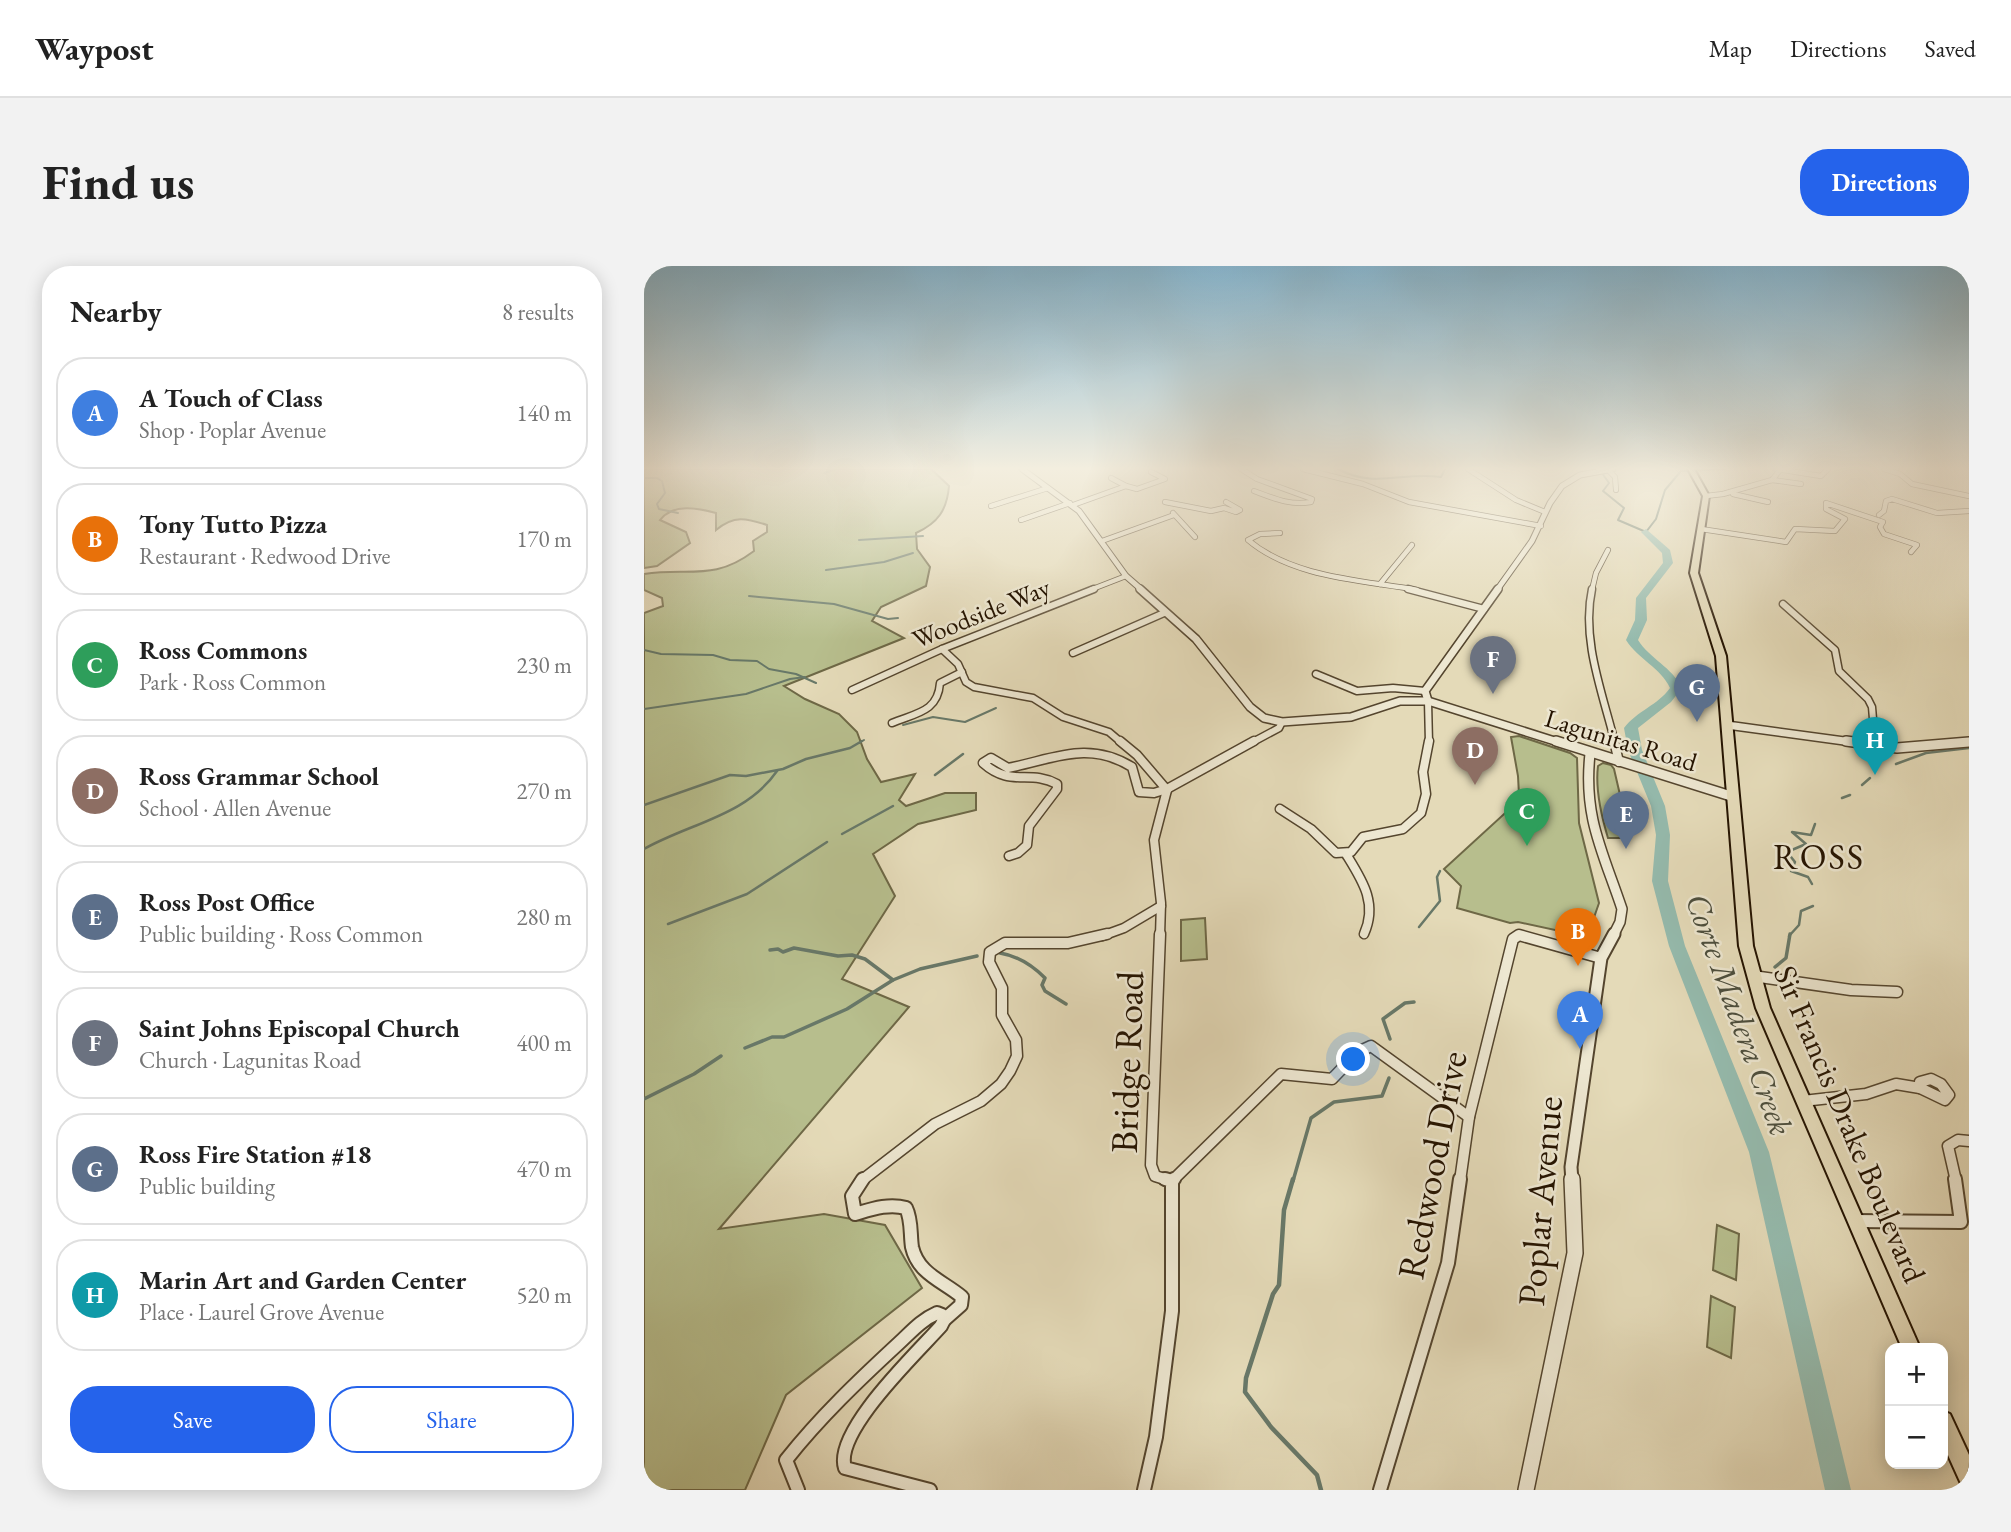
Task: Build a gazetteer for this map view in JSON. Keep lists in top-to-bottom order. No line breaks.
{"streets":{"main road":["Sir Francis Drake Boulevard"],"street":["Woodside Way","Lagunitas Road","Bridge Road","Redwood Drive","Poplar Avenue"]},"crossings":[["Woodside Way","Lagunitas Road"],["Lagunitas Road","Sir Francis Drake Boulevard"],["Lagunitas Road","Poplar Avenue"],["Redwood Drive","Poplar Avenue"]],"districts":["ROSS"],"water":["Corte Madera Creek"],"page":{"header":"Waypost","nav":["Map","Directions","Saved"],"buttons":["Directions",["Save","Share"]],"title":"Find us","heading":["Nearby","8 results"],"list":[{"mark":"A","name":"A Touch of Class","note":"Shop · Poplar Avenue","value":"140 m"},{"mark":"B","name":"Tony Tutto Pizza","note":"Restaurant · Redwood Drive","value":"170 m"},{"mark":"C","name":"Ross Commons","note":"Park · Ross Common","value":"230 m"},{"mark":"D","name":"Ross Grammar School","note":"School · Allen Avenue","value":"270 m"},{"mark":"E","name":"Ross Post Office","note":"Public building · Ross Common","value":"280 m"},{"mark":"F","name":"Saint Johns Episcopal Church","note":"Church · Lagunitas Road","value":"400 m"},{"mark":"G","name":"Ross Fire Station #18","note":"Public building","value":"470 m"},{"mark":"H","name":"Marin Art and Garden Center","note":"Place · Laurel Grove Avenue","value":"520 m"}],"pins":["F","G","H","D","C","E","B","A"],"map_buttons":["+","−"]}}
